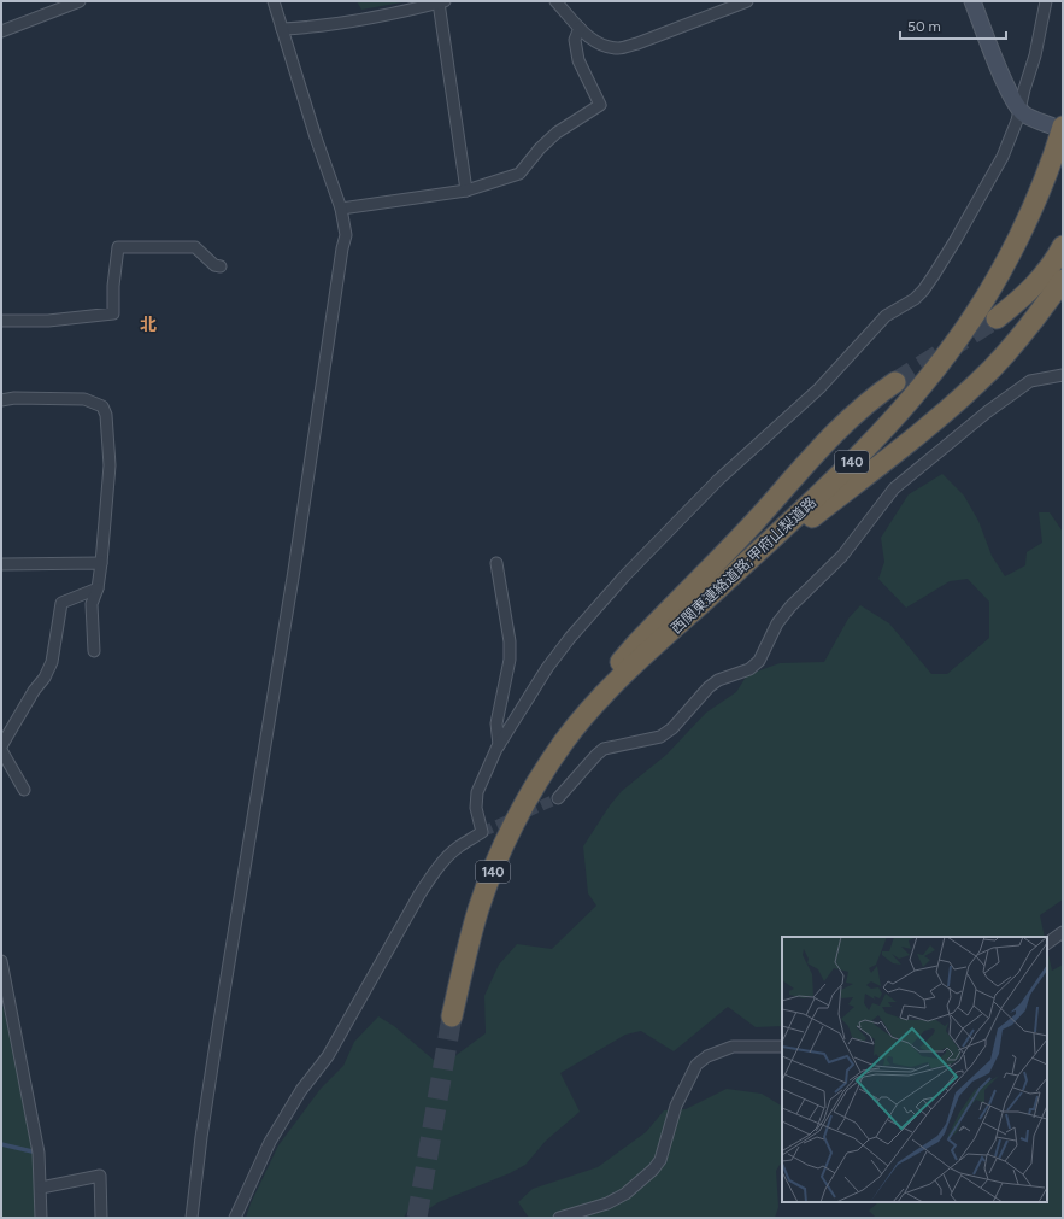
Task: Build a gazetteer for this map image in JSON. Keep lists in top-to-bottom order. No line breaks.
{"streets":{"highway":["140","西関東連絡道路;甲府山梨道路"]},"districts":["北"],"scale_bar":"50 m"}
